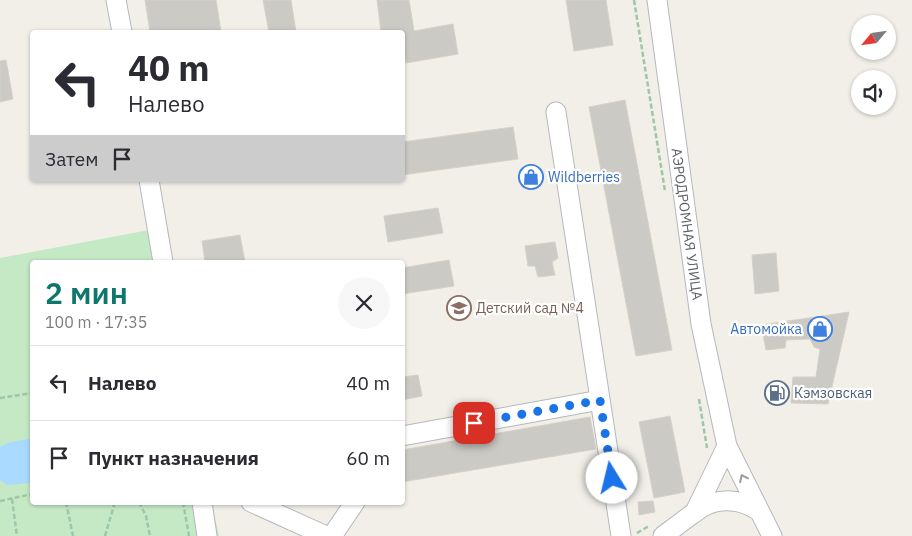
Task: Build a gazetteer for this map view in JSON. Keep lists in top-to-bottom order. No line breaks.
{"streets":{"street":["АЭРОДРОМНАЯ УЛИЦА"]},"places":{"shop":["Wildberries","Автомойка"],"school or university":["Детский сад №4"],"fuel station":["Кэмзовская"]},"north":"bottom left","page":{"turn":["40 m","Налево"],"then":"Затем","heading":["2 мин","100 m · 17:35"],"list":[{"name":"Налево","value":"40 m"},{"name":"Пункт назначения","value":"60 m"}]}}
